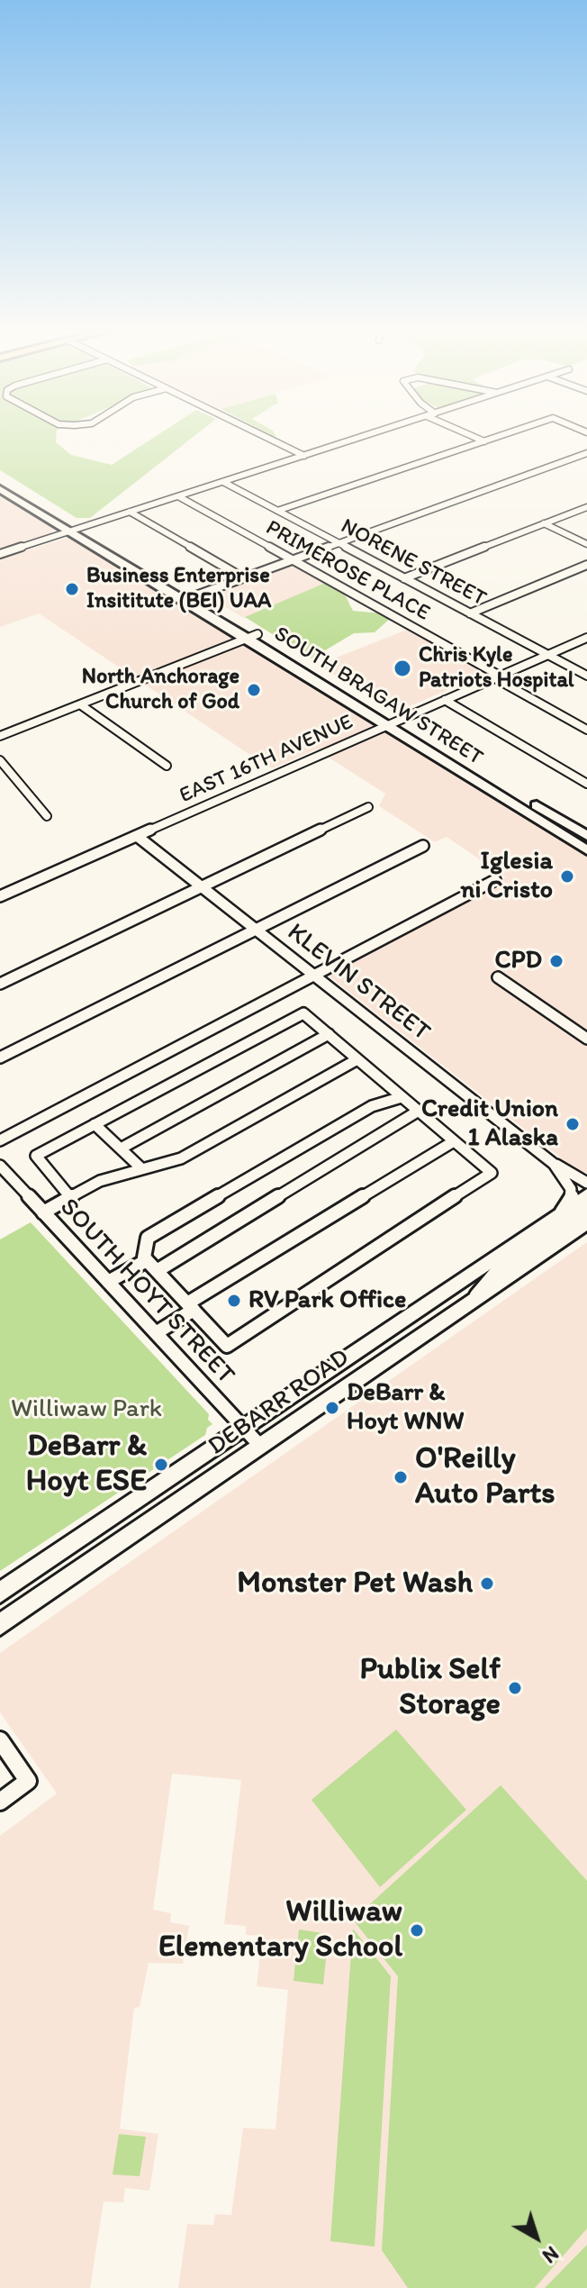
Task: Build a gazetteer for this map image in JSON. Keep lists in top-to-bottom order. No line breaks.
{"streets":{"main road":["SOUTH BRAGAW STREET","DEBARR ROAD"],"street":["NORENE STREET","PRIMEROSE PLACE","EAST 16TH AVENUE","KLEVIN STREET","SOUTH HOYT STREET"]},"crossings":[["NORENE STREET","EAST 16TH AVENUE"],["PRIMEROSE PLACE","EAST 16TH AVENUE"],["SOUTH BRAGAW STREET","EAST 16TH AVENUE"],["EAST 16TH AVENUE","KLEVIN STREET"],["KLEVIN STREET","DEBARR ROAD"],["SOUTH HOYT STREET","DEBARR ROAD"]],"parks":["Williwaw Park"],"places":["Business Enterprise Insititute (BEI) UAA","Chris Kyle Patriots Hospital","North Anchorage Church of God","Iglesia ni Cristo","CPD","Credit Union 1 Alaska","RV Park Office","DeBarr & Hoyt WNW","DeBarr & Hoyt ESE","O'Reilly Auto Parts","Monster Pet Wash","Publix Self Storage","Williwaw Elementary School"],"north":"bottom right"}
